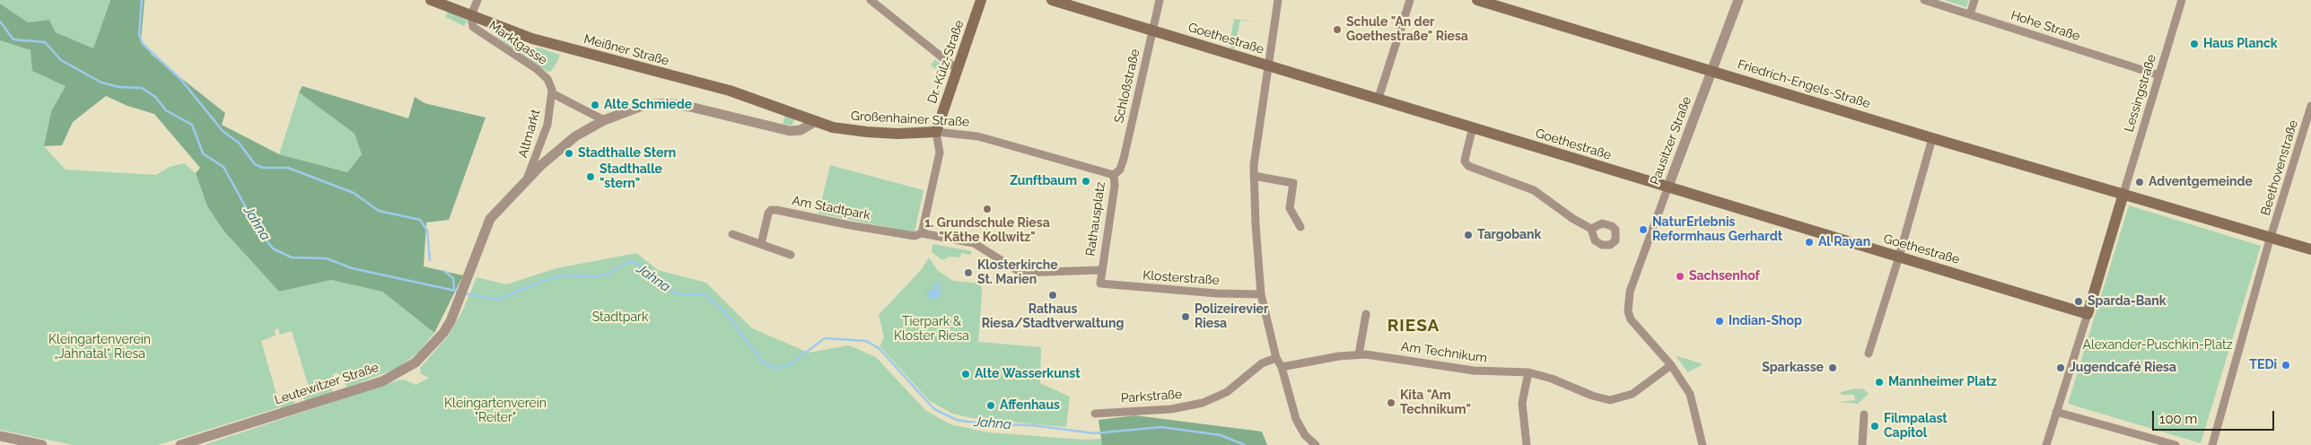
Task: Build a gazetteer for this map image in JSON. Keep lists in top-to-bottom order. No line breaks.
{"streets":{"main road":["Goethestraße","Meißner Straße","Dr.-Külz-Straße","Friedrich-Engels-Straße","Großenhainer Straße"],"street":["Hohe Straße","Marktgasse","Schloßstraße","Lessingstraße","Altmarkt","Pausitzer Straße","Beethovenstraße","Am Stadtpark","Rathausplatz","Klosterstraße","Am Technikum","Leutewitzer Straße","Parkstraße"]},"crossings":[["Hohe Straße","Lessingstraße"],["Goethestraße","Schloßstraße"],["Goethestraße","Pausitzer Straße"],["Marktgasse","Meißner Straße"],["Marktgasse","Altmarkt"],["Meißner Straße","Großenhainer Straße"],["Dr.-Külz-Straße","Großenhainer Straße"],["Friedrich-Engels-Straße","Lessingstraße"],["Friedrich-Engels-Straße","Pausitzer Straße"],["Schloßstraße","Rathausplatz"],["Großenhainer Straße","Rathausplatz"],["Altmarkt","Leutewitzer Straße"],["Pausitzer Straße","Am Technikum"],["Am Stadtpark","Rathausplatz"],["Rathausplatz","Klosterstraße"]],"districts":["RIESA"],"water":["Jahna"],"parks":["Stadtpark","Tierpark & Kloster Riesa","Kleingartenverein „Jahnatal“ Riesa","Alexander-Puschkin-Platz","Kleingartenverein \"Reiter\""],"places":["Schule \"An der Goethestraße\" Riesa","Haus Planck","Alte Schmiede","Stadthalle Stern","Stadthalle \"stern\"","Zunftbaum","Adventgemeinde","1. Grundschule Riesa \"Käthe Kollwitz\"","NaturErlebnis Reformhaus Gerhardt","Targobank","Al Rayan","Klosterkirche St. Marien","Sachsenhof","Rathaus Riesa/Stadtverwaltung","Sparda-Bank","Polizeirevier Riesa","Indian-Shop","TEDi","Sparkasse","Jugendcafé Riesa","Alte Wasserkunst","Mannheimer Platz","Kita \"Am Technikum\"","Affenhaus","Filmpalast Capitol"],"scale_bar":"100 m"}
